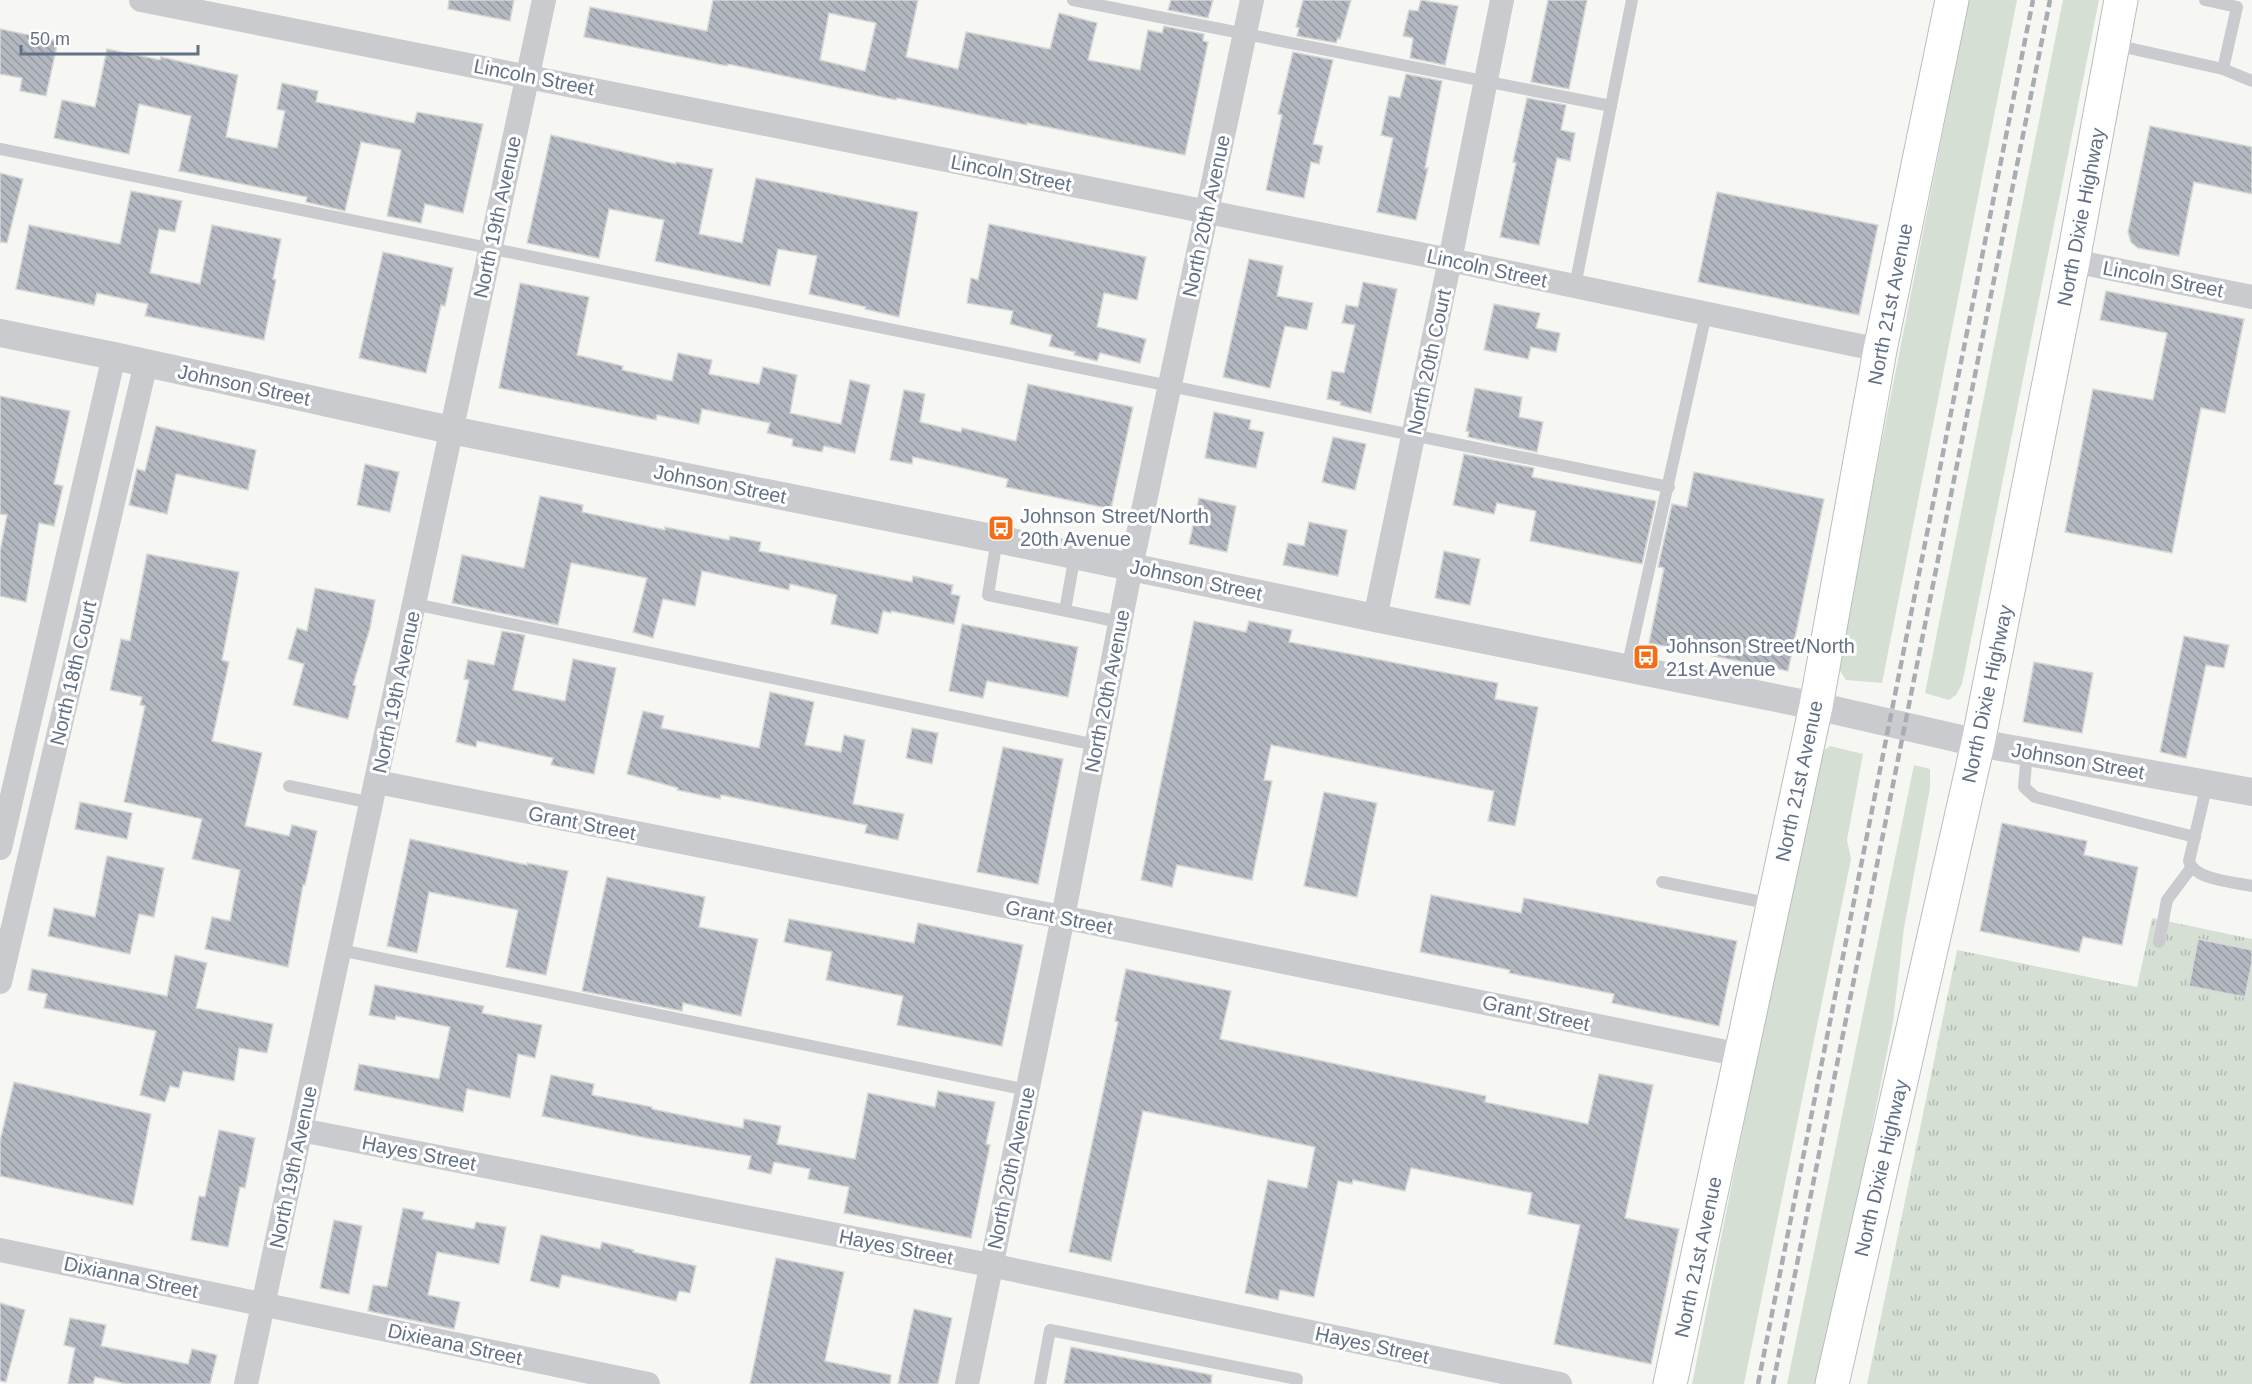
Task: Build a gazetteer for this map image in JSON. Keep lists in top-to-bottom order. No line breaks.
{"streets":{"main road":["North Dixie Highway","North 21st Avenue"],"street":["Lincoln Street","North 20th Avenue","North 19th Avenue","North 20th Court","Johnson Street","North 18th Court","Grant Street","Hayes Street","Dixianna Street","Dixieana Street"]},"crossings":[["Lincoln Street","North 20th Avenue"],["Lincoln Street","North 19th Avenue"],["Lincoln Street","North Dixie Highway"],["Lincoln Street","North 21st Avenue"],["Lincoln Street","North 20th Court"],["North 20th Avenue","Johnson Street"],["North 20th Avenue","Grant Street"],["North 20th Avenue","Hayes Street"],["North 19th Avenue","Johnson Street"],["North 19th Avenue","Grant Street"],["North 19th Avenue","Hayes Street"],["North 19th Avenue","Dixianna Street"],["North 19th Avenue","Dixieana Street"],["North Dixie Highway","Johnson Street"],["North 21st Avenue","Johnson Street"],["North 21st Avenue","Grant Street"],["North 20th Court","Johnson Street"],["Johnson Street","North 18th Court"],["Dixianna Street","Dixieana Street"]],"places":{"bus stop":["Johnson Street/North 20th Avenue","Johnson Street/North 21st Avenue"]},"scale_bar":"50 m"}
